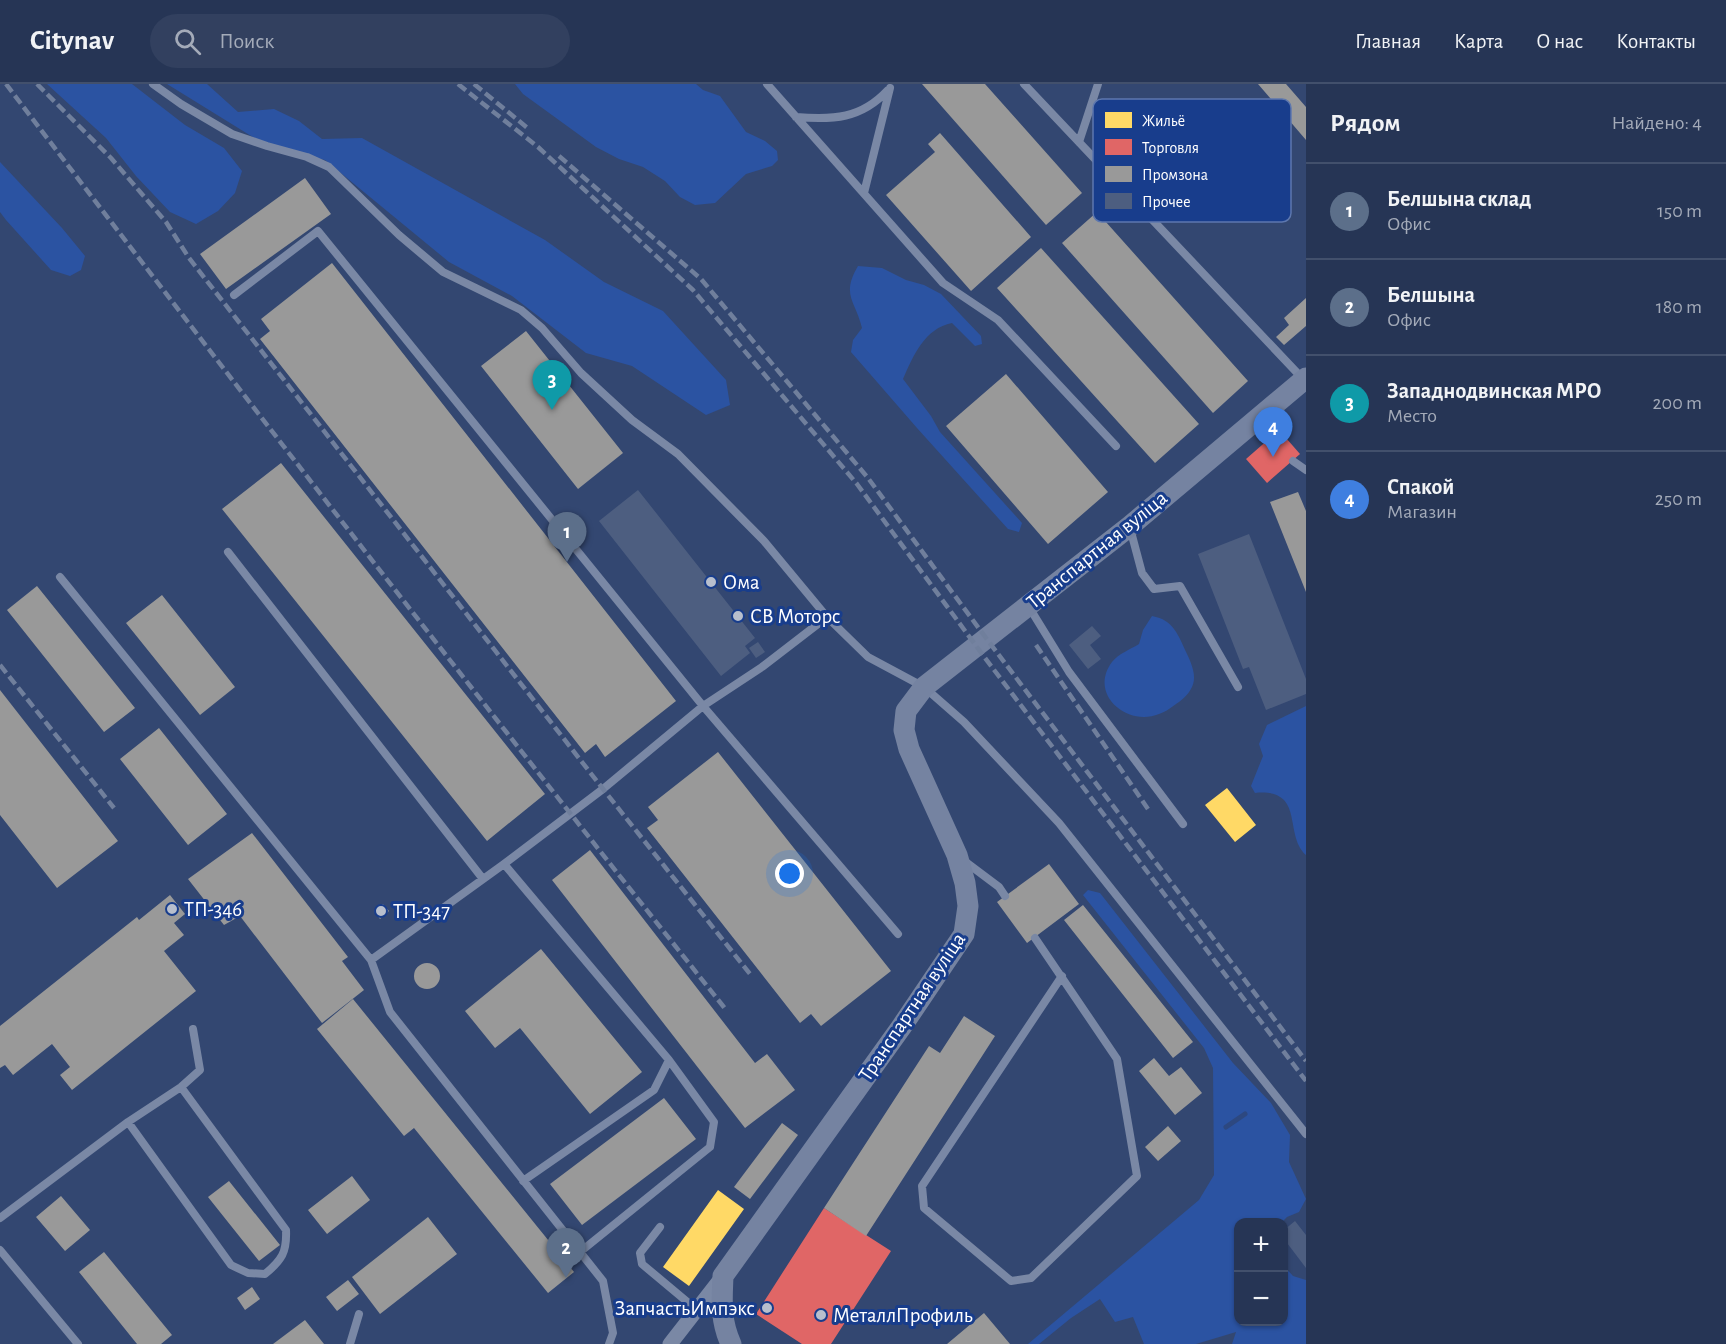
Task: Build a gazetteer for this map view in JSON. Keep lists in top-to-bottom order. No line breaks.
{"streets":{"main road":["Транспартная вуліца"]},"places":["Ома","СВ Моторс","ТП-346","ТП-347","ЗапчастьИмпэкс","МеталлПрофиль"],"legend":["Жильё","Торговля","Промзона","Прочее"],"page":{"header":"Citynav","search":"Поиск","nav":["Главная","Карта","О нас","Контакты"],"heading":["Рядом","Найдено: 4"],"list":[{"mark":"1","name":"Белшына склад","note":"Офис","value":"150 m"},{"mark":"2","name":"Белшына","note":"Офис","value":"180 m"},{"mark":"3","name":"Западнодвинская МРО","note":"Место","value":"200 m"},{"mark":"4","name":"Спакой","note":"Магазин","value":"250 m"}],"pins":["3","4","1","2"],"map_buttons":["+","−"]}}
